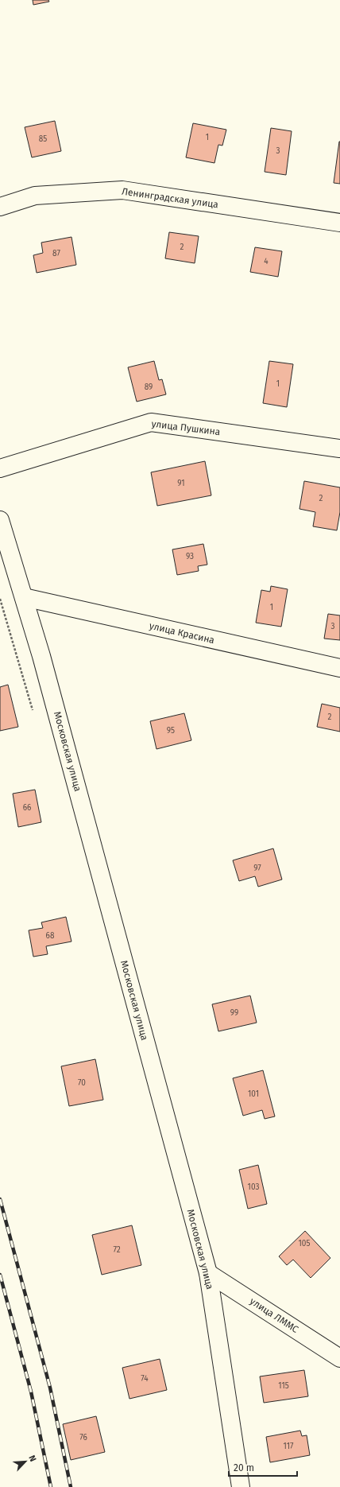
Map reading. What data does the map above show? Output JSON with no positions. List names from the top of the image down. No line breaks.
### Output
{"streets":{"street":["Ленинградская улица","улица Пушкина","улица Красина","Московская улица","улица ЛММС"]},"crossings":[["улица Красина","Московская улица"],["Московская улица","улица ЛММС"]],"house_numbers":["1","85","3","2","87","4","1","89","91","2","93","1","3","2","95","66","97","68","99","70","101","103","105","72","74","115","76","117"],"scale_bar":"20 m","north":"top right"}
